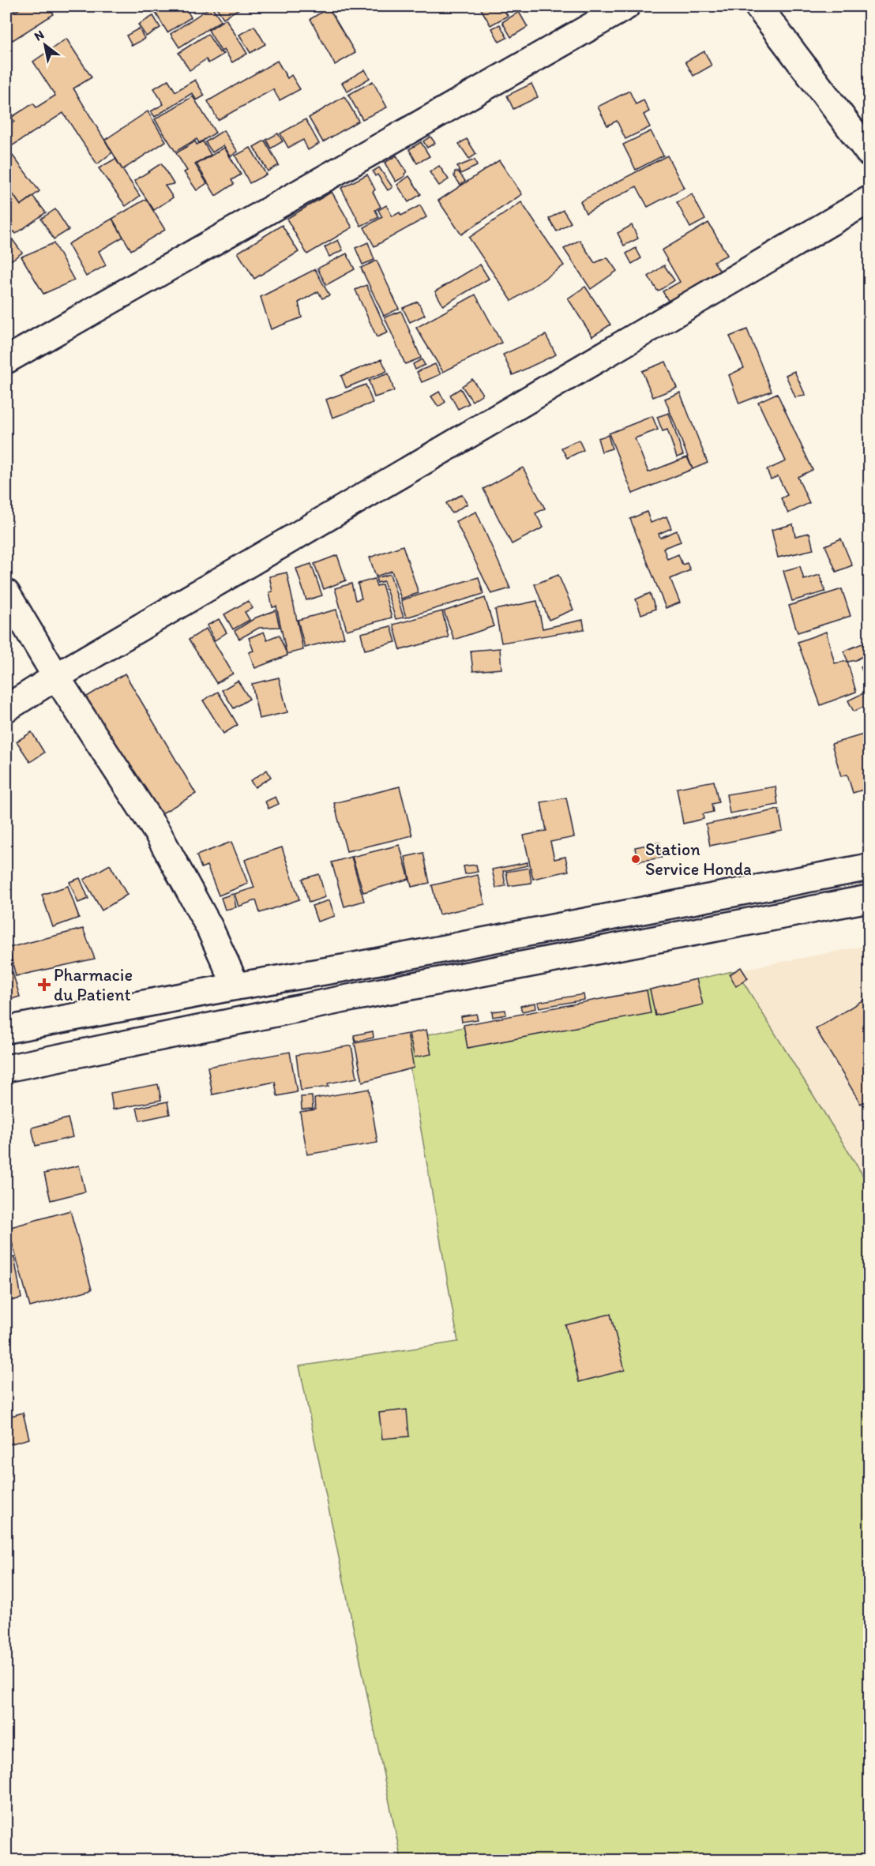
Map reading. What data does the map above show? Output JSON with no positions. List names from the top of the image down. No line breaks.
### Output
{"places":{"other":["Station Service Honda"],"health":["Pharmacie du Patient"]},"north":"top left"}
